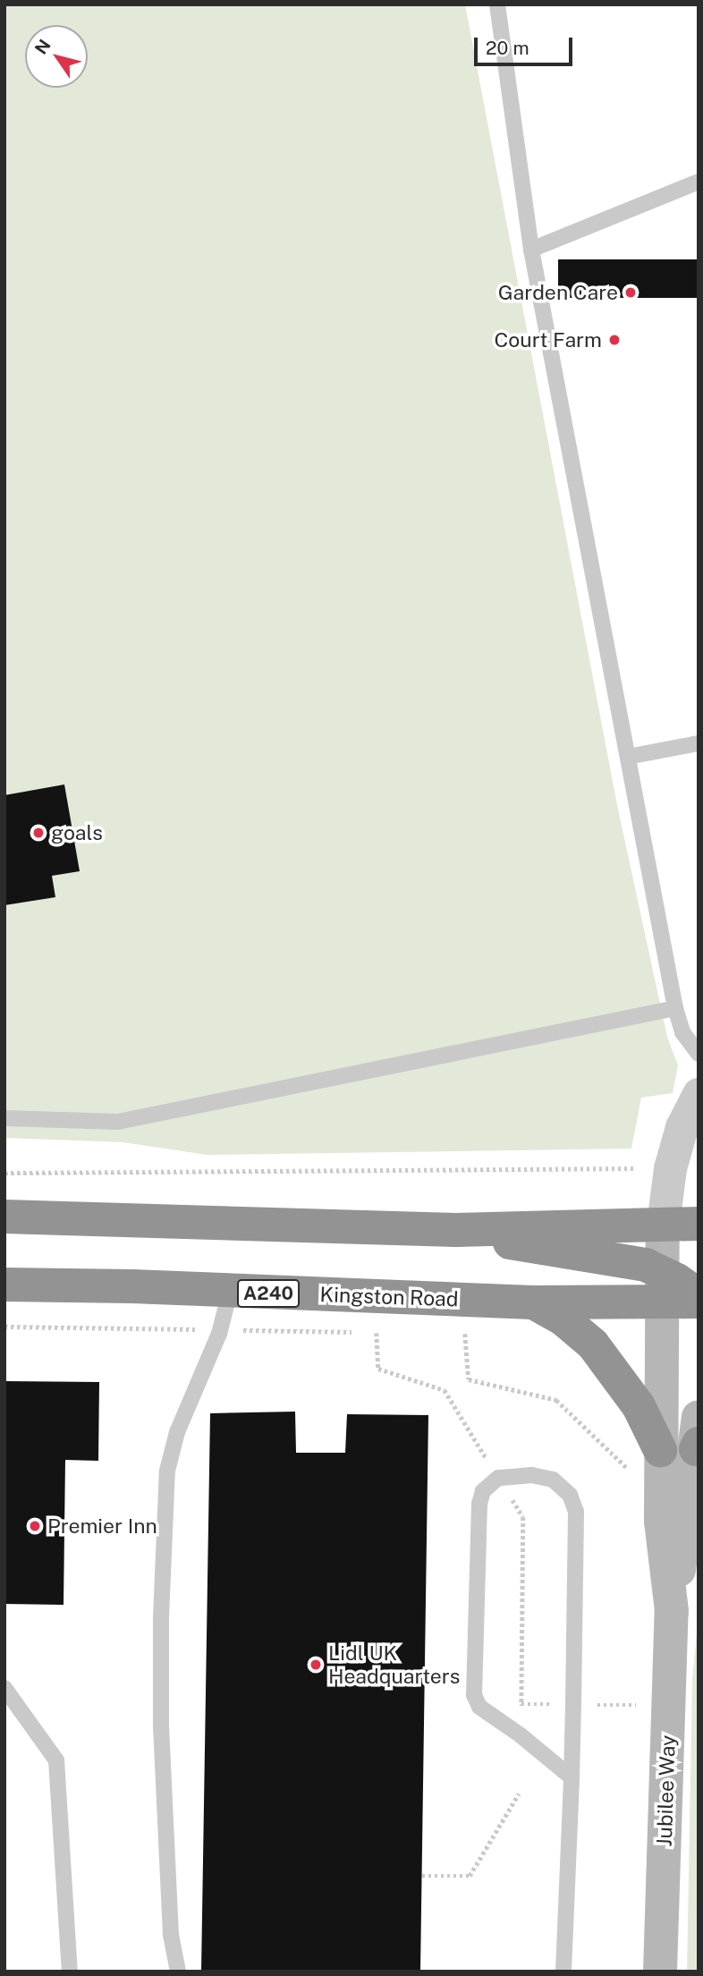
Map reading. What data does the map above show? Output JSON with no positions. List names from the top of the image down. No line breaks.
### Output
{"streets":{"highway":["A240","Kingston Road"],"street":["Jubilee Way"]},"crossings":[["Kingston Road","Jubilee Way"]],"places":["Garden Care","Court Farm","goals","Premier Inn","Lidl UK Headquarters"],"scale_bar":"20 m","north":"top left"}
